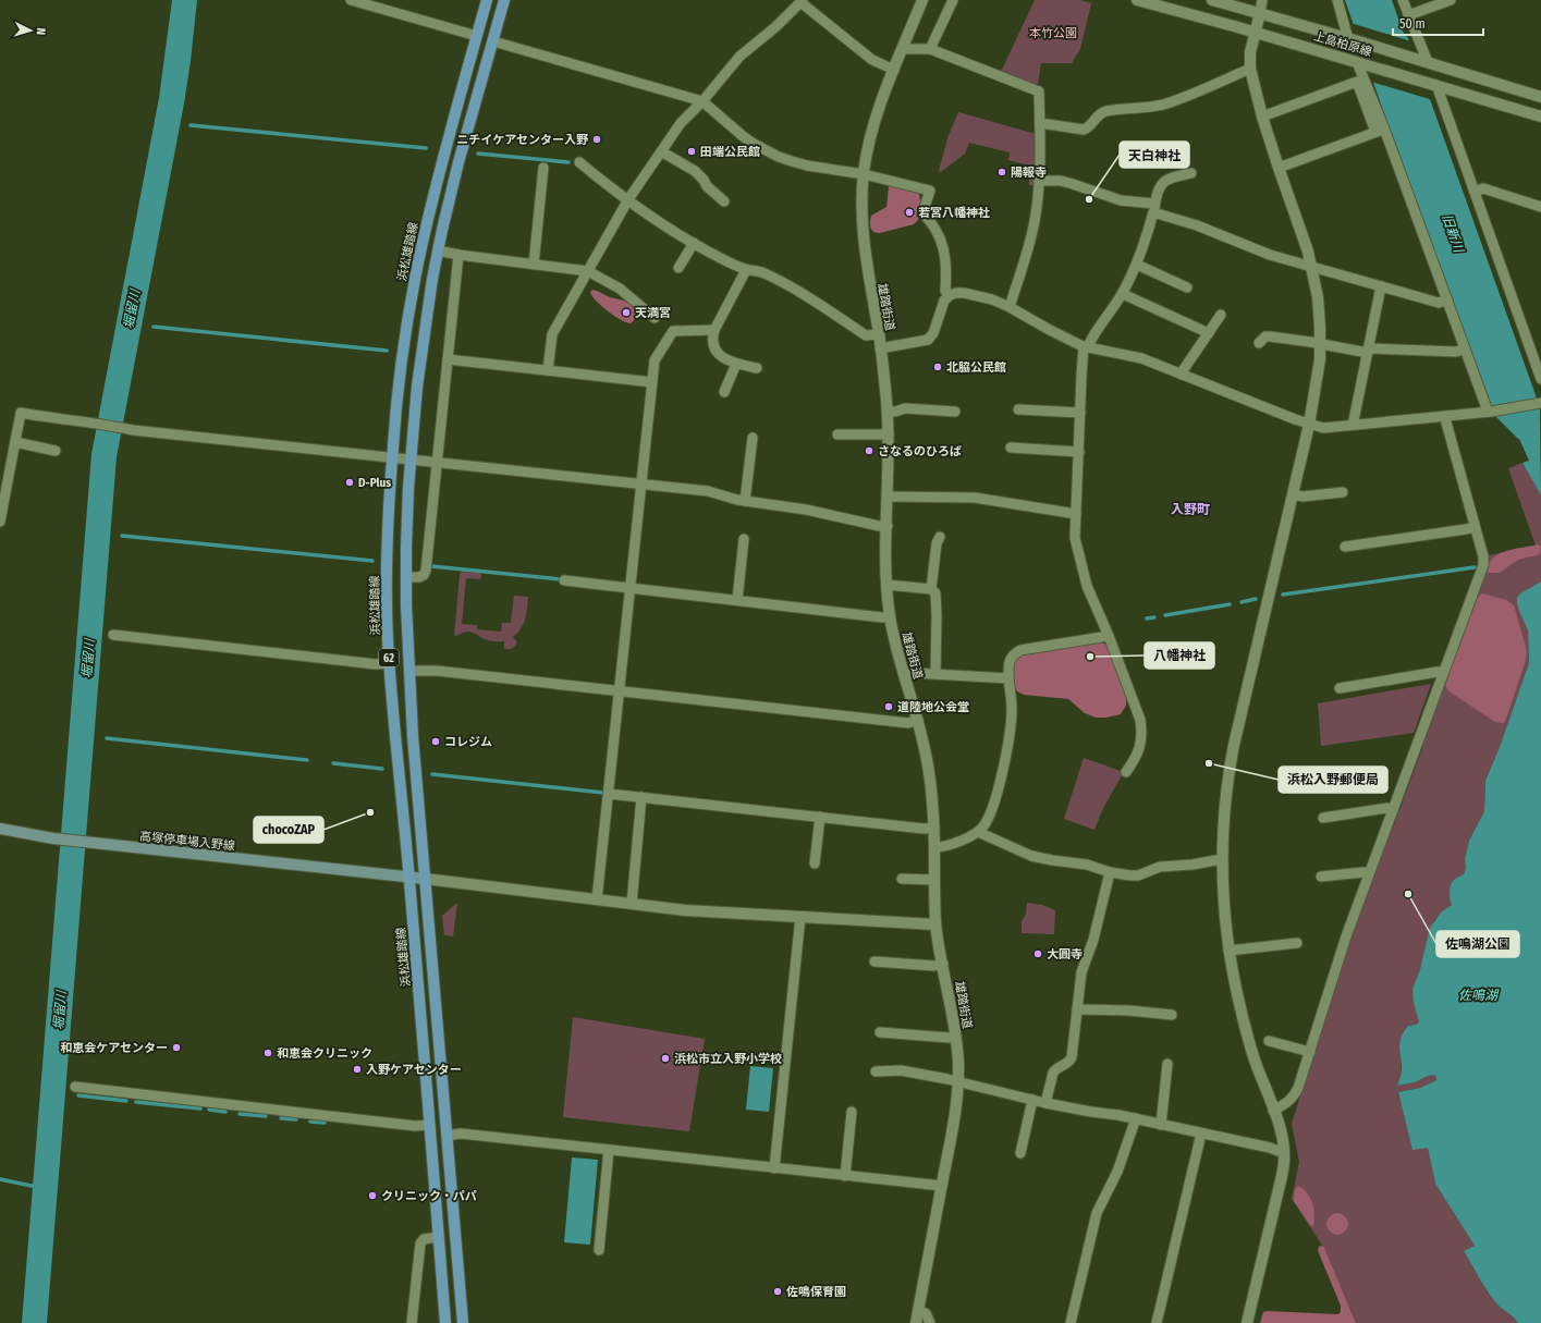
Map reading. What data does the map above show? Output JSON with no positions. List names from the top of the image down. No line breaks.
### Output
{"streets":{"main road":["浜松雄踏線","62","高塚停車場入野線"],"street":["上島柏原線","雄踏街道"]},"crossings":[["浜松雄踏線","高塚停車場入野線"],["62","高塚停車場入野線"]],"districts":["入野町"],"water":["旧新川","堀留川","佐鳴湖"],"parks":["本竹公園"],"places":["ニチイケアセンター入野","田端公民館","陽報寺","天白神社","若宮八幡神社","天満宮","北脇公民館","さなるのひろば","D-Plus","八幡神社","道陸地公会堂","コレジム","浜松入野郵便局","chocoZAP","佐鳴湖公園","大圓寺","和恵会ケアセンター","和恵会クリニック","浜松市立入野小学校","入野ケアセンター","クリニック・パパ","佐鳴保育園"],"scale_bar":"50 m","north":"right"}
